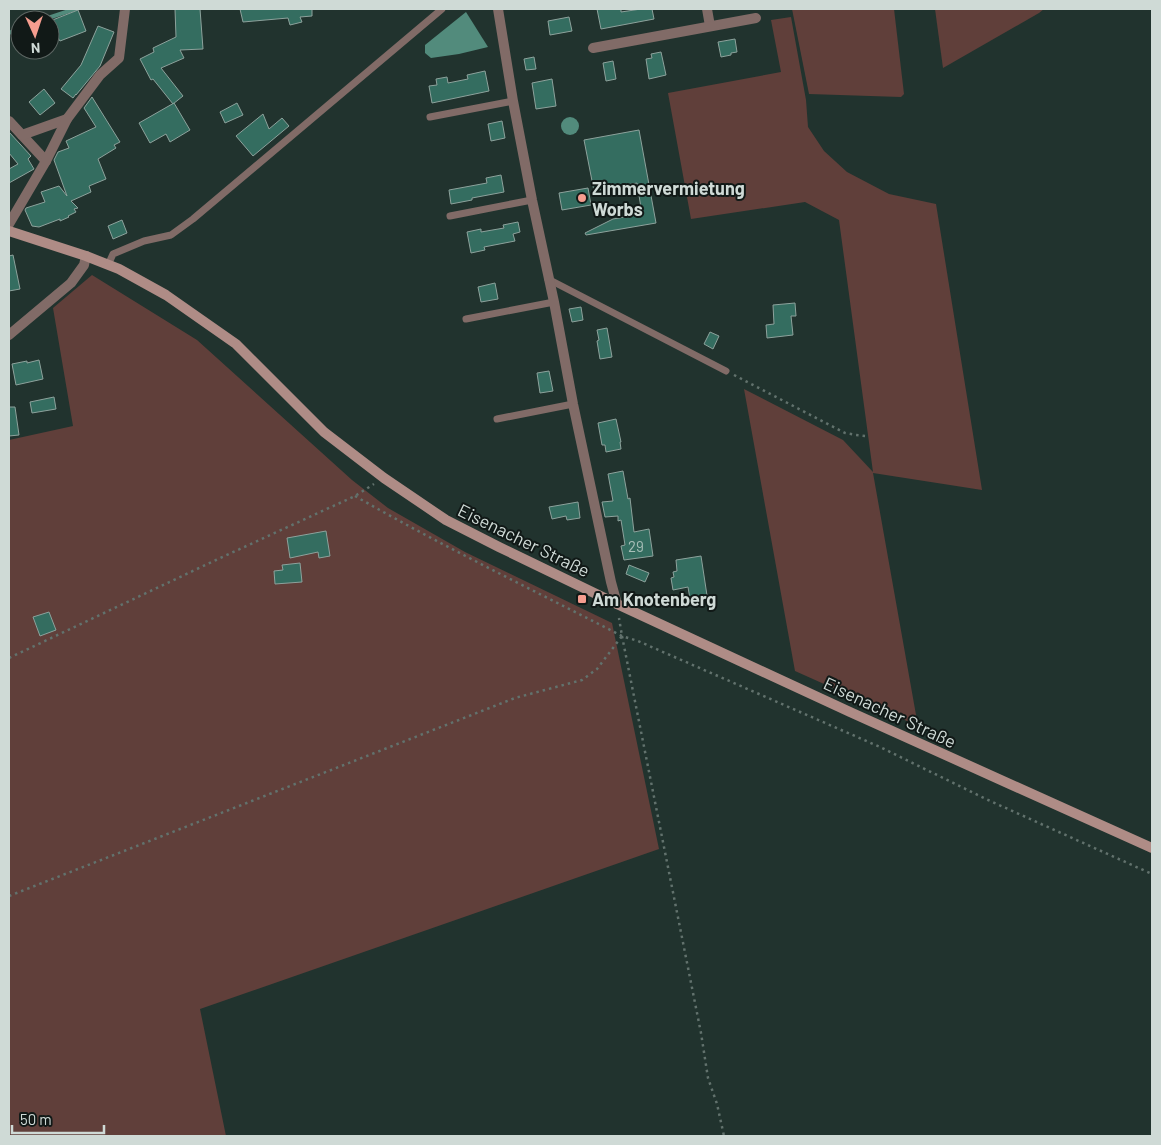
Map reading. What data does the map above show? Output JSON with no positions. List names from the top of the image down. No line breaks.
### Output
{"streets":{"main road":["Eisenacher Straße"]},"places":{"other":["Zimmervermietung Worbs"],"transit":["Am Knotenberg"]},"house_numbers":["29"],"scale_bar":"50 m","north":"bottom"}
